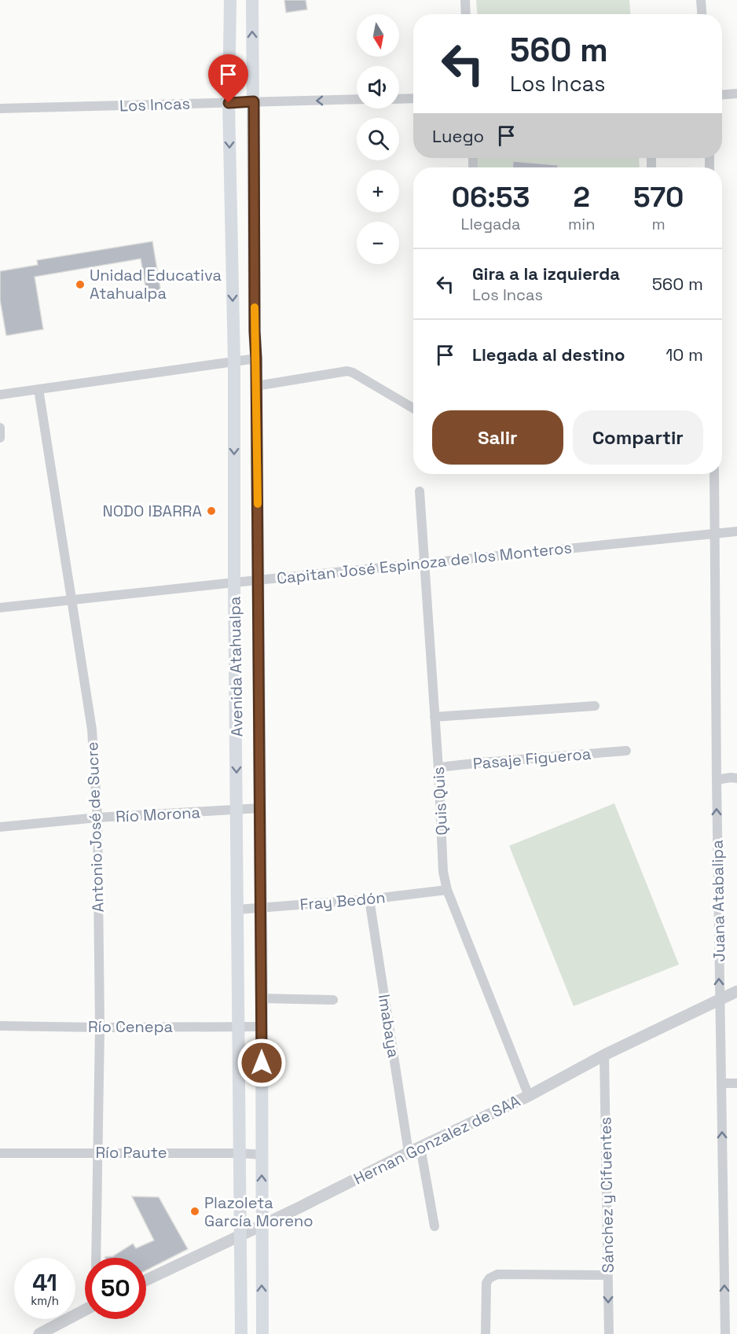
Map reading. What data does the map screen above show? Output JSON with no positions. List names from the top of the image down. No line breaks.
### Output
{"streets":{"main road":["Avenida Atahualpa"],"street":["Los Incas","Capitan José Espinoza de los Monteros","Pasaje Figueroa","Quis Quis","Río Morona","Antonio José de Sucre","Fray Bedón","Juana Atabalipa","Imabaya","Río Cenepa","Hernan Gonzalez de SAA","Río Paute","Sánchez y Cifuentes"]},"crossings":[["Los Incas","Avenida Atahualpa"],["Capitan José Espinoza de los Monteros","Avenida Atahualpa"],["Capitan José Espinoza de los Monteros","Quis Quis"],["Capitan José Espinoza de los Monteros","Antonio José de Sucre"],["Capitan José Espinoza de los Monteros","Juana Atabalipa"],["Avenida Atahualpa","Río Morona"],["Avenida Atahualpa","Fray Bedón"],["Avenida Atahualpa","Río Cenepa"],["Avenida Atahualpa","Hernan Gonzalez de SAA"],["Avenida Atahualpa","Río Paute"],["Pasaje Figueroa","Quis Quis"],["Quis Quis","Fray Bedón"],["Quis Quis","Hernan Gonzalez de SAA"],["Río Morona","Antonio José de Sucre"],["Antonio José de Sucre","Río Cenepa"],["Antonio José de Sucre","Río Paute"],["Fray Bedón","Imabaya"],["Juana Atabalipa","Hernan Gonzalez de SAA"],["Imabaya","Hernan Gonzalez de SAA"],["Hernan Gonzalez de SAA","Sánchez y Cifuentes"]],"one_way":["Juana Atabalipa"],"places":["Unidad Educativa Atahualpa","NODO IBARRA","Plazoleta García Moreno"],"north":"bottom","page":{"map_buttons":["+","−"],"turn":["560 m","Los Incas"],"then":"Luego","eta":["06:53","Llegada","2","min","570","m"],"list":[{"name":"Gira a la izquierda","note":"Los Incas","value":"560 m"},{"name":"Llegada al destino","value":"10 m"}],"buttons":["Salir","Compartir"],"speed":"41 km/h","limit":"50"}}
